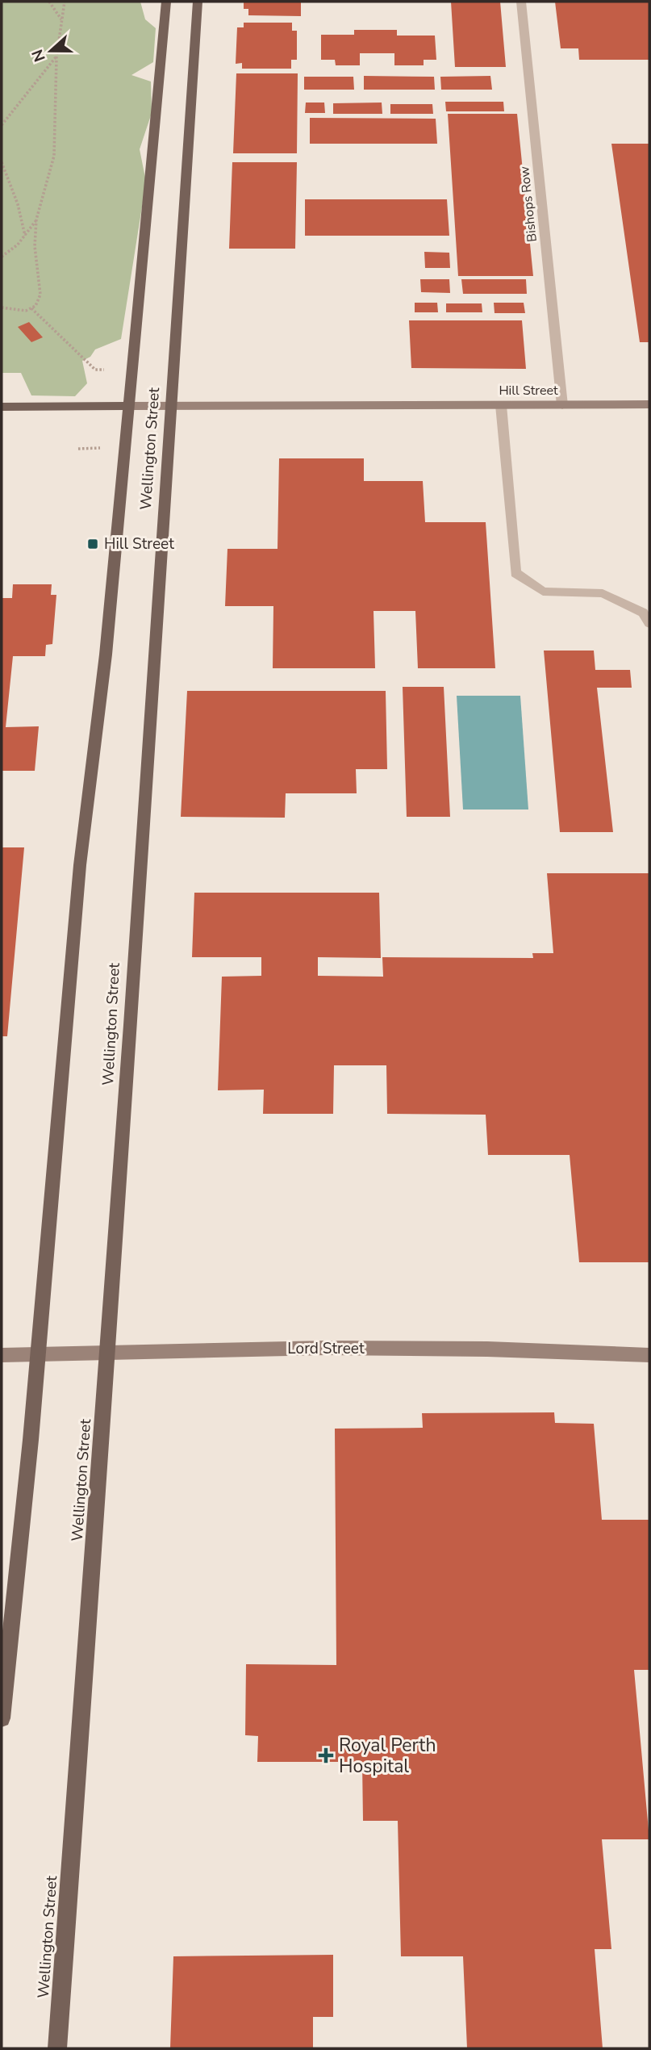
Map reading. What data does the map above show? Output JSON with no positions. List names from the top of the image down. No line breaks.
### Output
{"streets":{"main road":["Hill Street","Wellington Street","Lord Street"],"lane":["Bishops Row"]},"crossings":[["Bishops Row","Hill Street"],["Hill Street","Wellington Street"],["Wellington Street","Lord Street"]],"places":{"transit":["Hill Street"],"health":["Royal Perth Hospital"]},"north":"left"}
